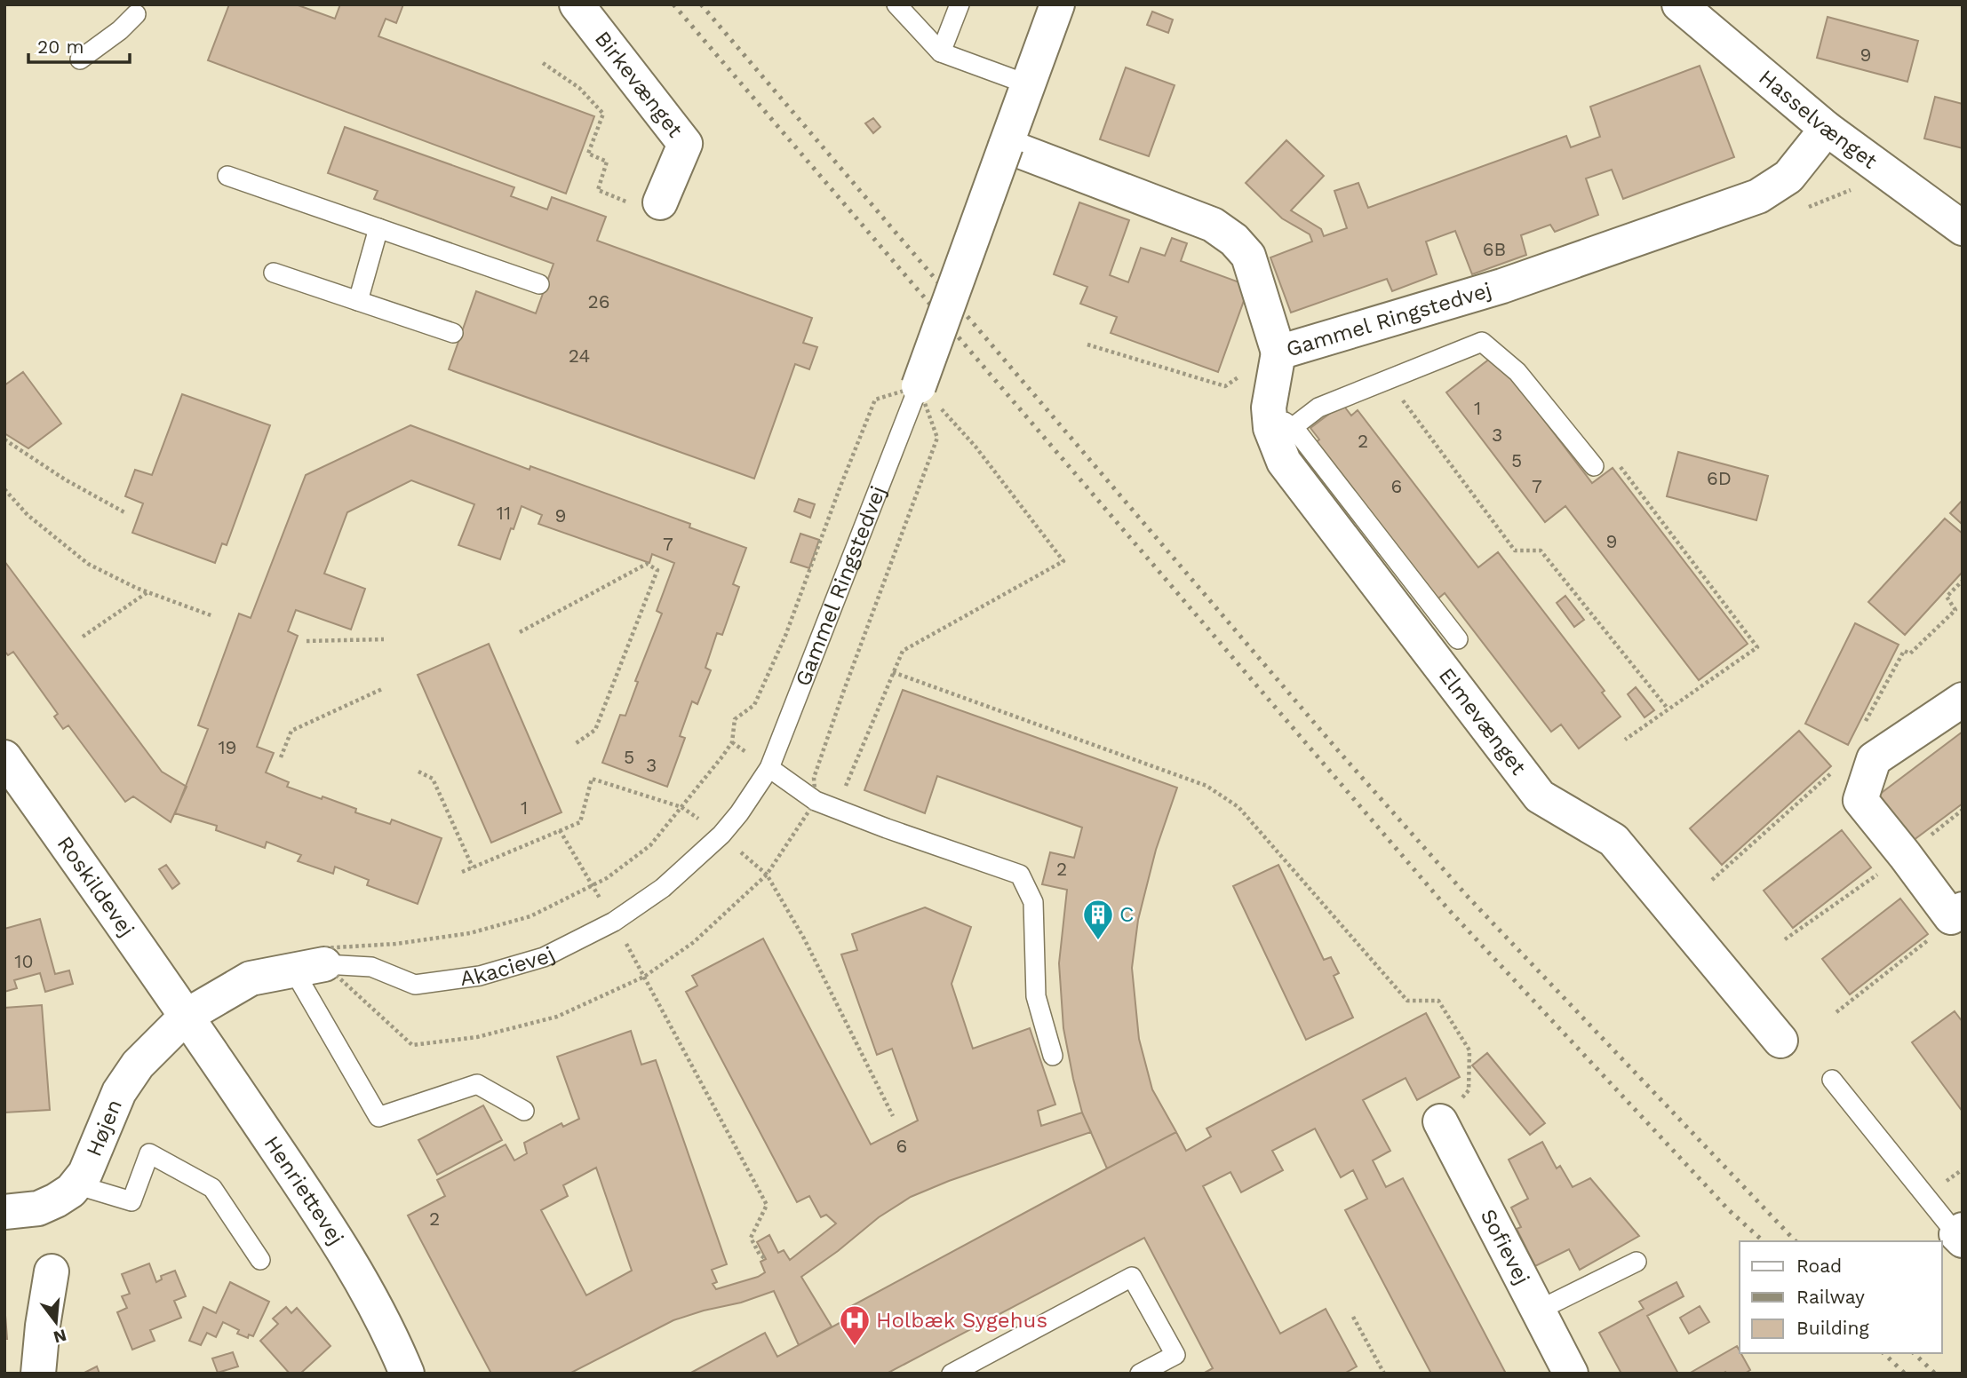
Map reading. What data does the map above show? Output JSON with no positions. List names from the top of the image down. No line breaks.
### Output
{"streets":{"street":["Birkevænget","Hasselvænget","Gammel Ringstedvej","Elmevænget","Roskildevej","Akacievej","Højen","Henriettevej","Sofievej"]},"crossings":[["Hasselvænget","Gammel Ringstedvej"],["Gammel Ringstedvej","Elmevænget"],["Gammel Ringstedvej","Akacievej"],["Roskildevej","Akacievej"],["Roskildevej","Højen"],["Roskildevej","Henriettevej"],["Akacievej","Højen"],["Akacievej","Henriettevej"],["Højen","Henriettevej"]],"places":{"building":["C"],"hospital":["Holbæk Sygehus"]},"house_numbers":["9","6B","26","24","1","3","2","5","6D","6","7","11","9","9","7","19","5","3","1","2","10","6","2"],"legend":["Road","Railway","Building"],"scale_bar":"20 m","north":"bottom"}
